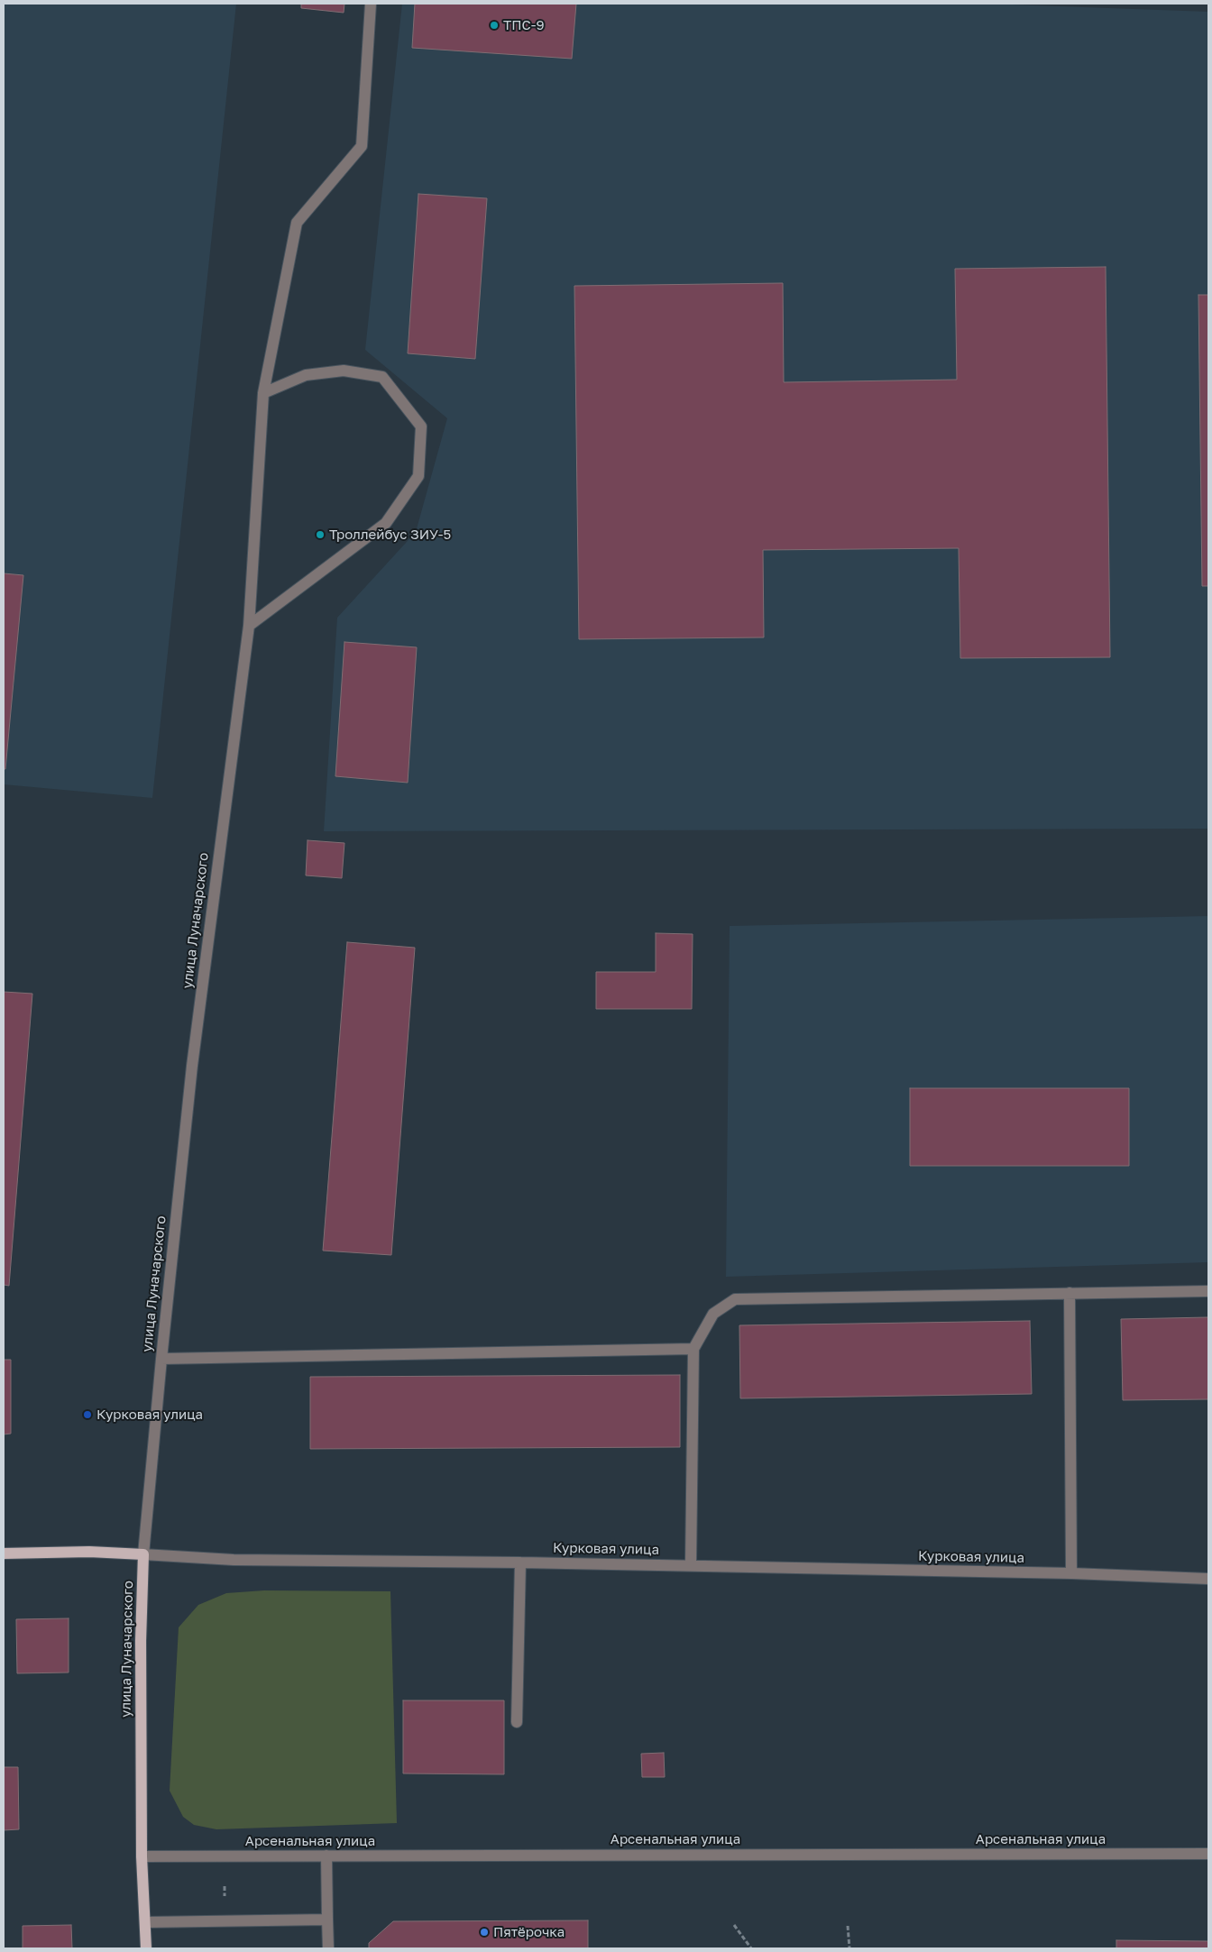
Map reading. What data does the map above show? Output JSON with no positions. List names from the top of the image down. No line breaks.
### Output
{"streets":{"main road":["улица Луначарского","Курковая улица"],"street":["Арсенальная улица"]},"crossings":[["улица Луначарского","Курковая улица"],["улица Луначарского","Арсенальная улица"]],"places":["ТПС-9","Троллейбус ЗИУ-5","Курковая улица","Пятёрочка"]}
